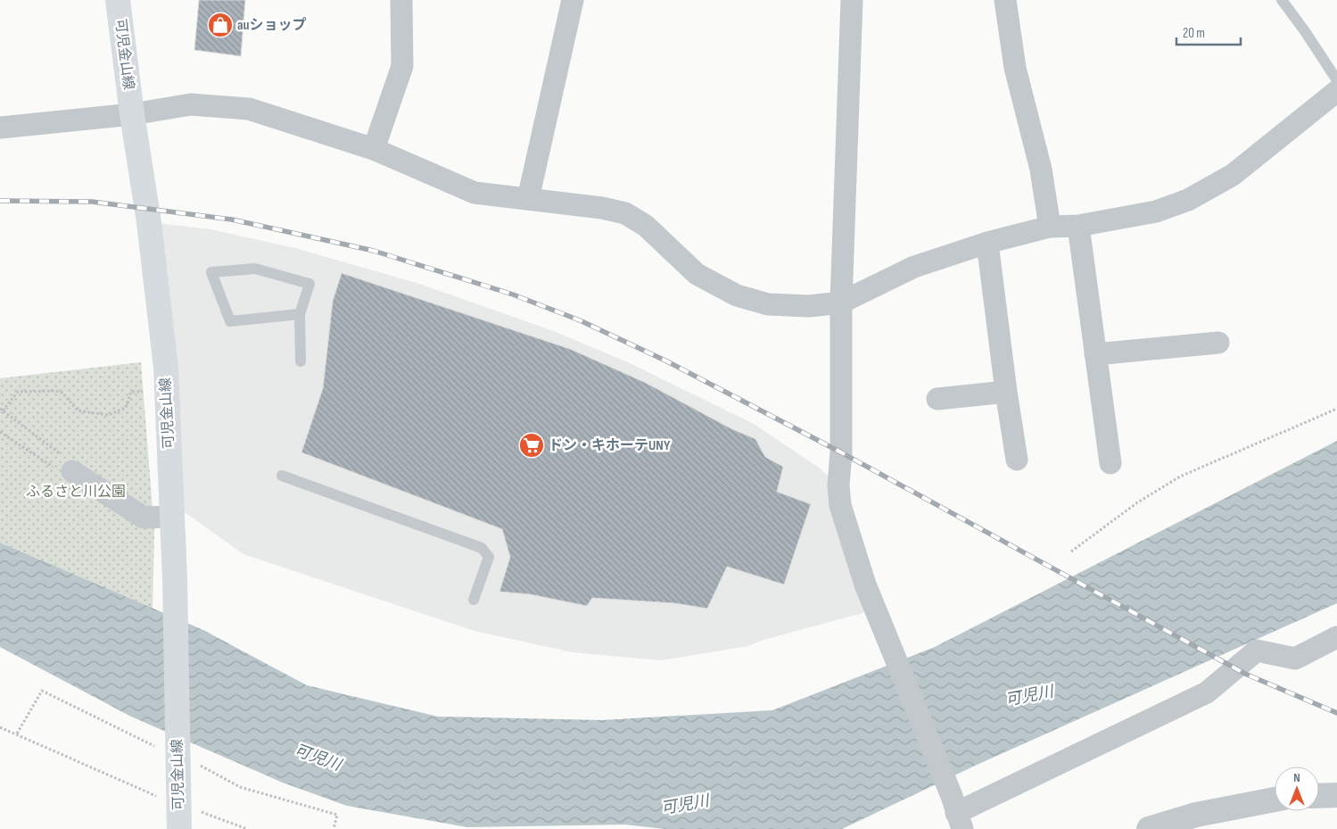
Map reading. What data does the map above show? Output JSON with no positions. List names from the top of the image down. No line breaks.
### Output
{"streets":{"main road":["可児金山線"]},"water":["可児川"],"parks":["ふるさと川公園"],"places":{"shop":["auショップ"],"supermarket":["ドン・キホーテUNY"]},"scale_bar":"20 m","north":"top"}
